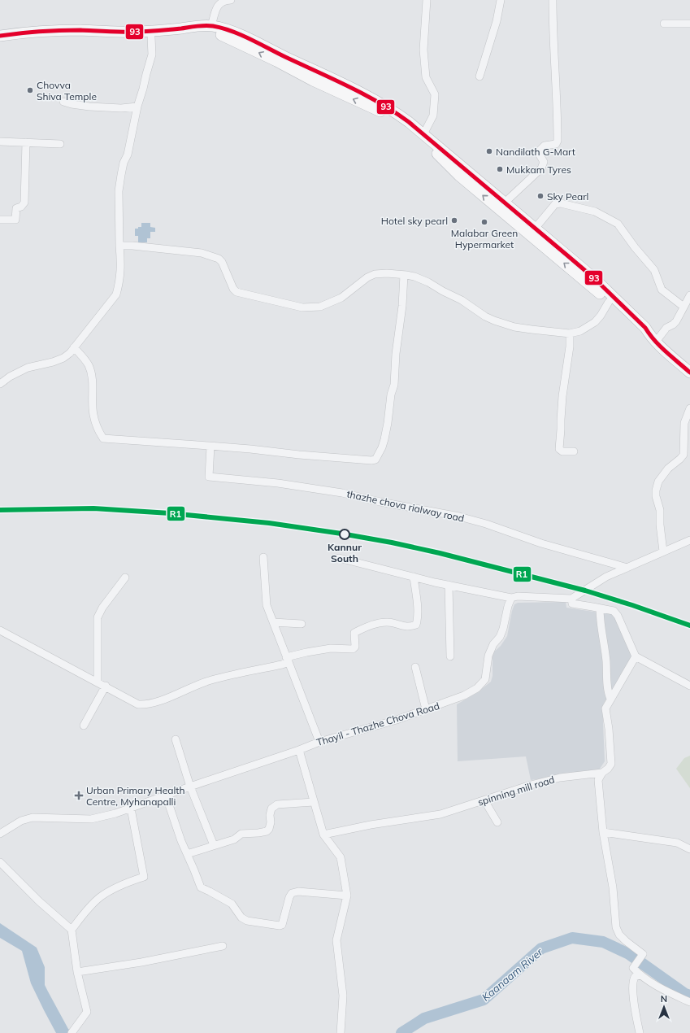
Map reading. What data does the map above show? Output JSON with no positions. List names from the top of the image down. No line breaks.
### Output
{"streets":{"street":["thazhe chova rialway road","Thayil - Thazhe Chova Road","spinning mill road"]},"water":["Kaanaam River"],"places":{"other":["Chovva Shiva Temple","Nandilath G-Mart","Mukkam Tyres","Sky Pearl","Hotel sky pearl","Malabar Green Hypermarket","Kannur South"],"health":["Urban Primary Health Centre, Myhanapalli"]},"lines":["transit line 93","transit line R1"],"north":"top"}
